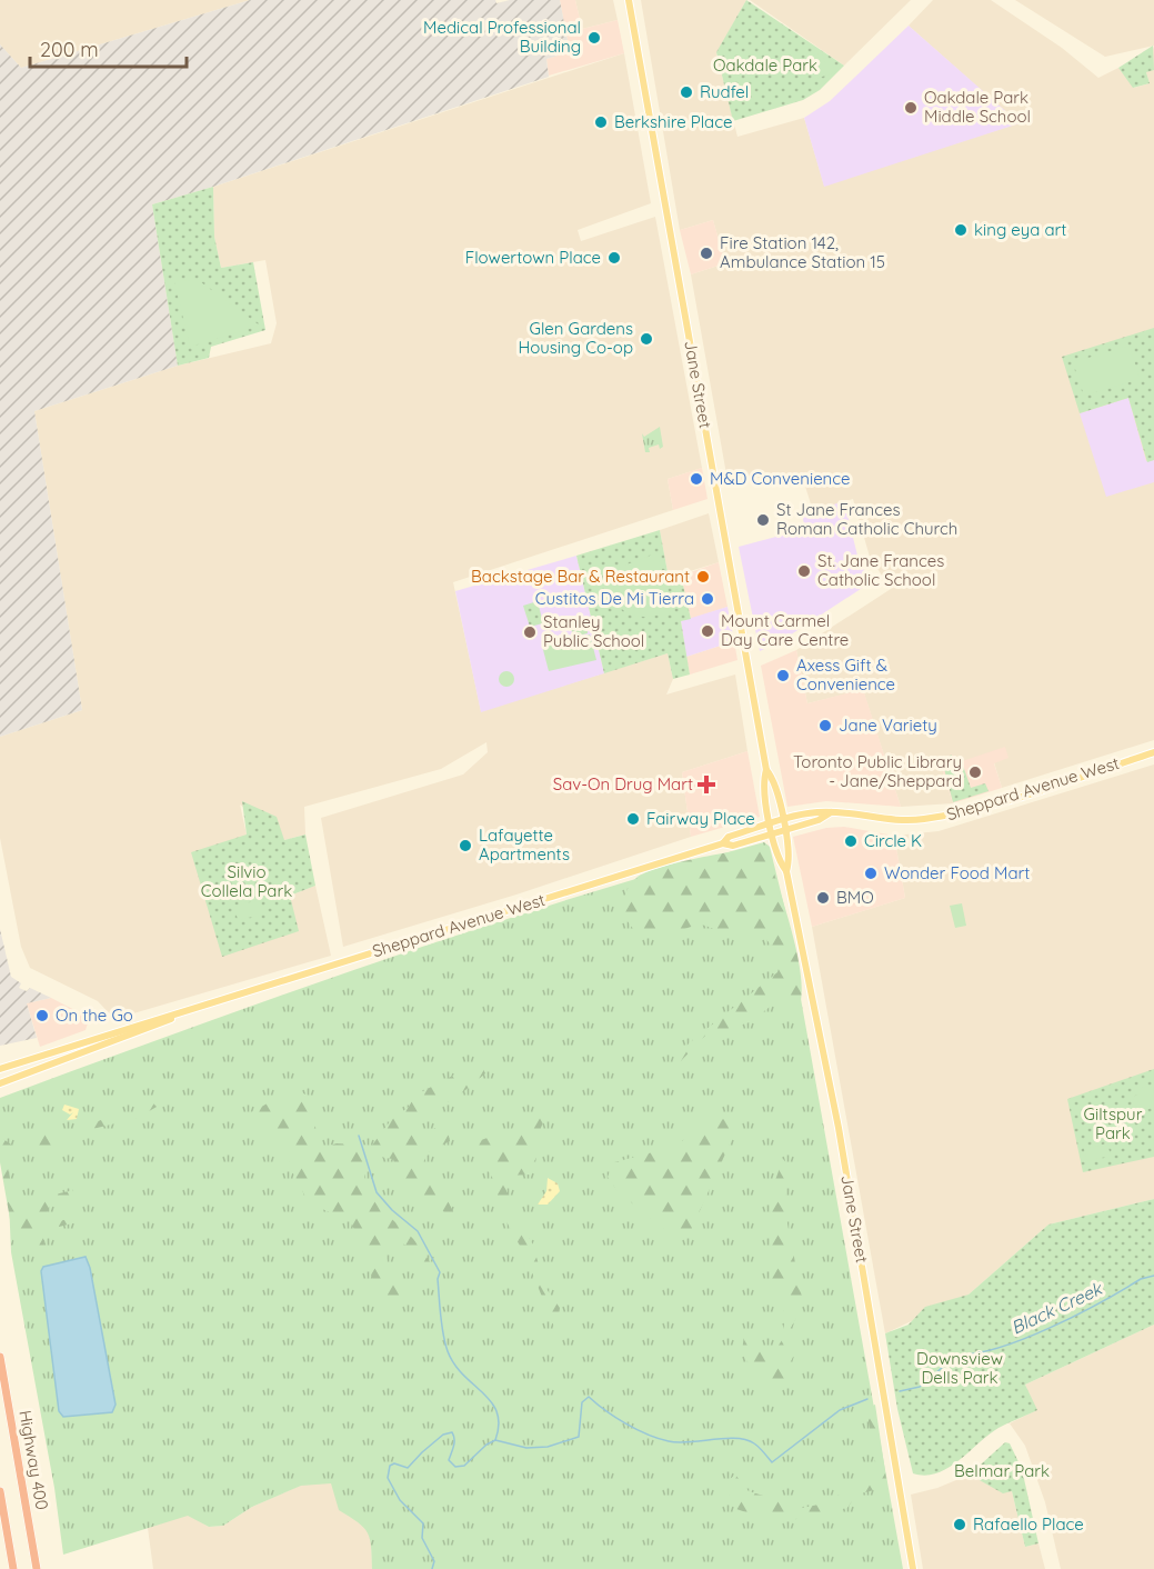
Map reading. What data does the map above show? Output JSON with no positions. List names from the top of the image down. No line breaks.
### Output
{"streets":{"highway":["Highway 400"],"main road":["Jane Street","Sheppard Avenue West"]},"crossings":[["Jane Street","Sheppard Avenue West"]],"water":["Black Creek"],"parks":["Oakdale Park","Silvio Collela Park","Giltspur Park","Downsview Dells Park","Belmar Park"],"places":{"other":["Medical Professional Building","Rudfel","Oakdale Park Middle School","Berkshire Place","king eya art","Fire Station 142, Ambulance Station 15","Flowertown Place","Glen Gardens Housing Co-op","M&D Convenience","St Jane Frances Roman Catholic Church","St. Jane Frances Catholic School","Backstage Bar & Restaurant","Custitos De Mi Tierra","Mount Carmel Day Care Centre","Stanley Public School","Axess Gift & Convenience","Jane Variety","Toronto Public Library - Jane/Sheppard","Fairway Place","Circle K","Lafayette Apartments","Wonder Food Mart","BMO","On the Go","Rafaello Place"],"health":["Sav-On Drug Mart"]},"scale_bar":"200 m"}
